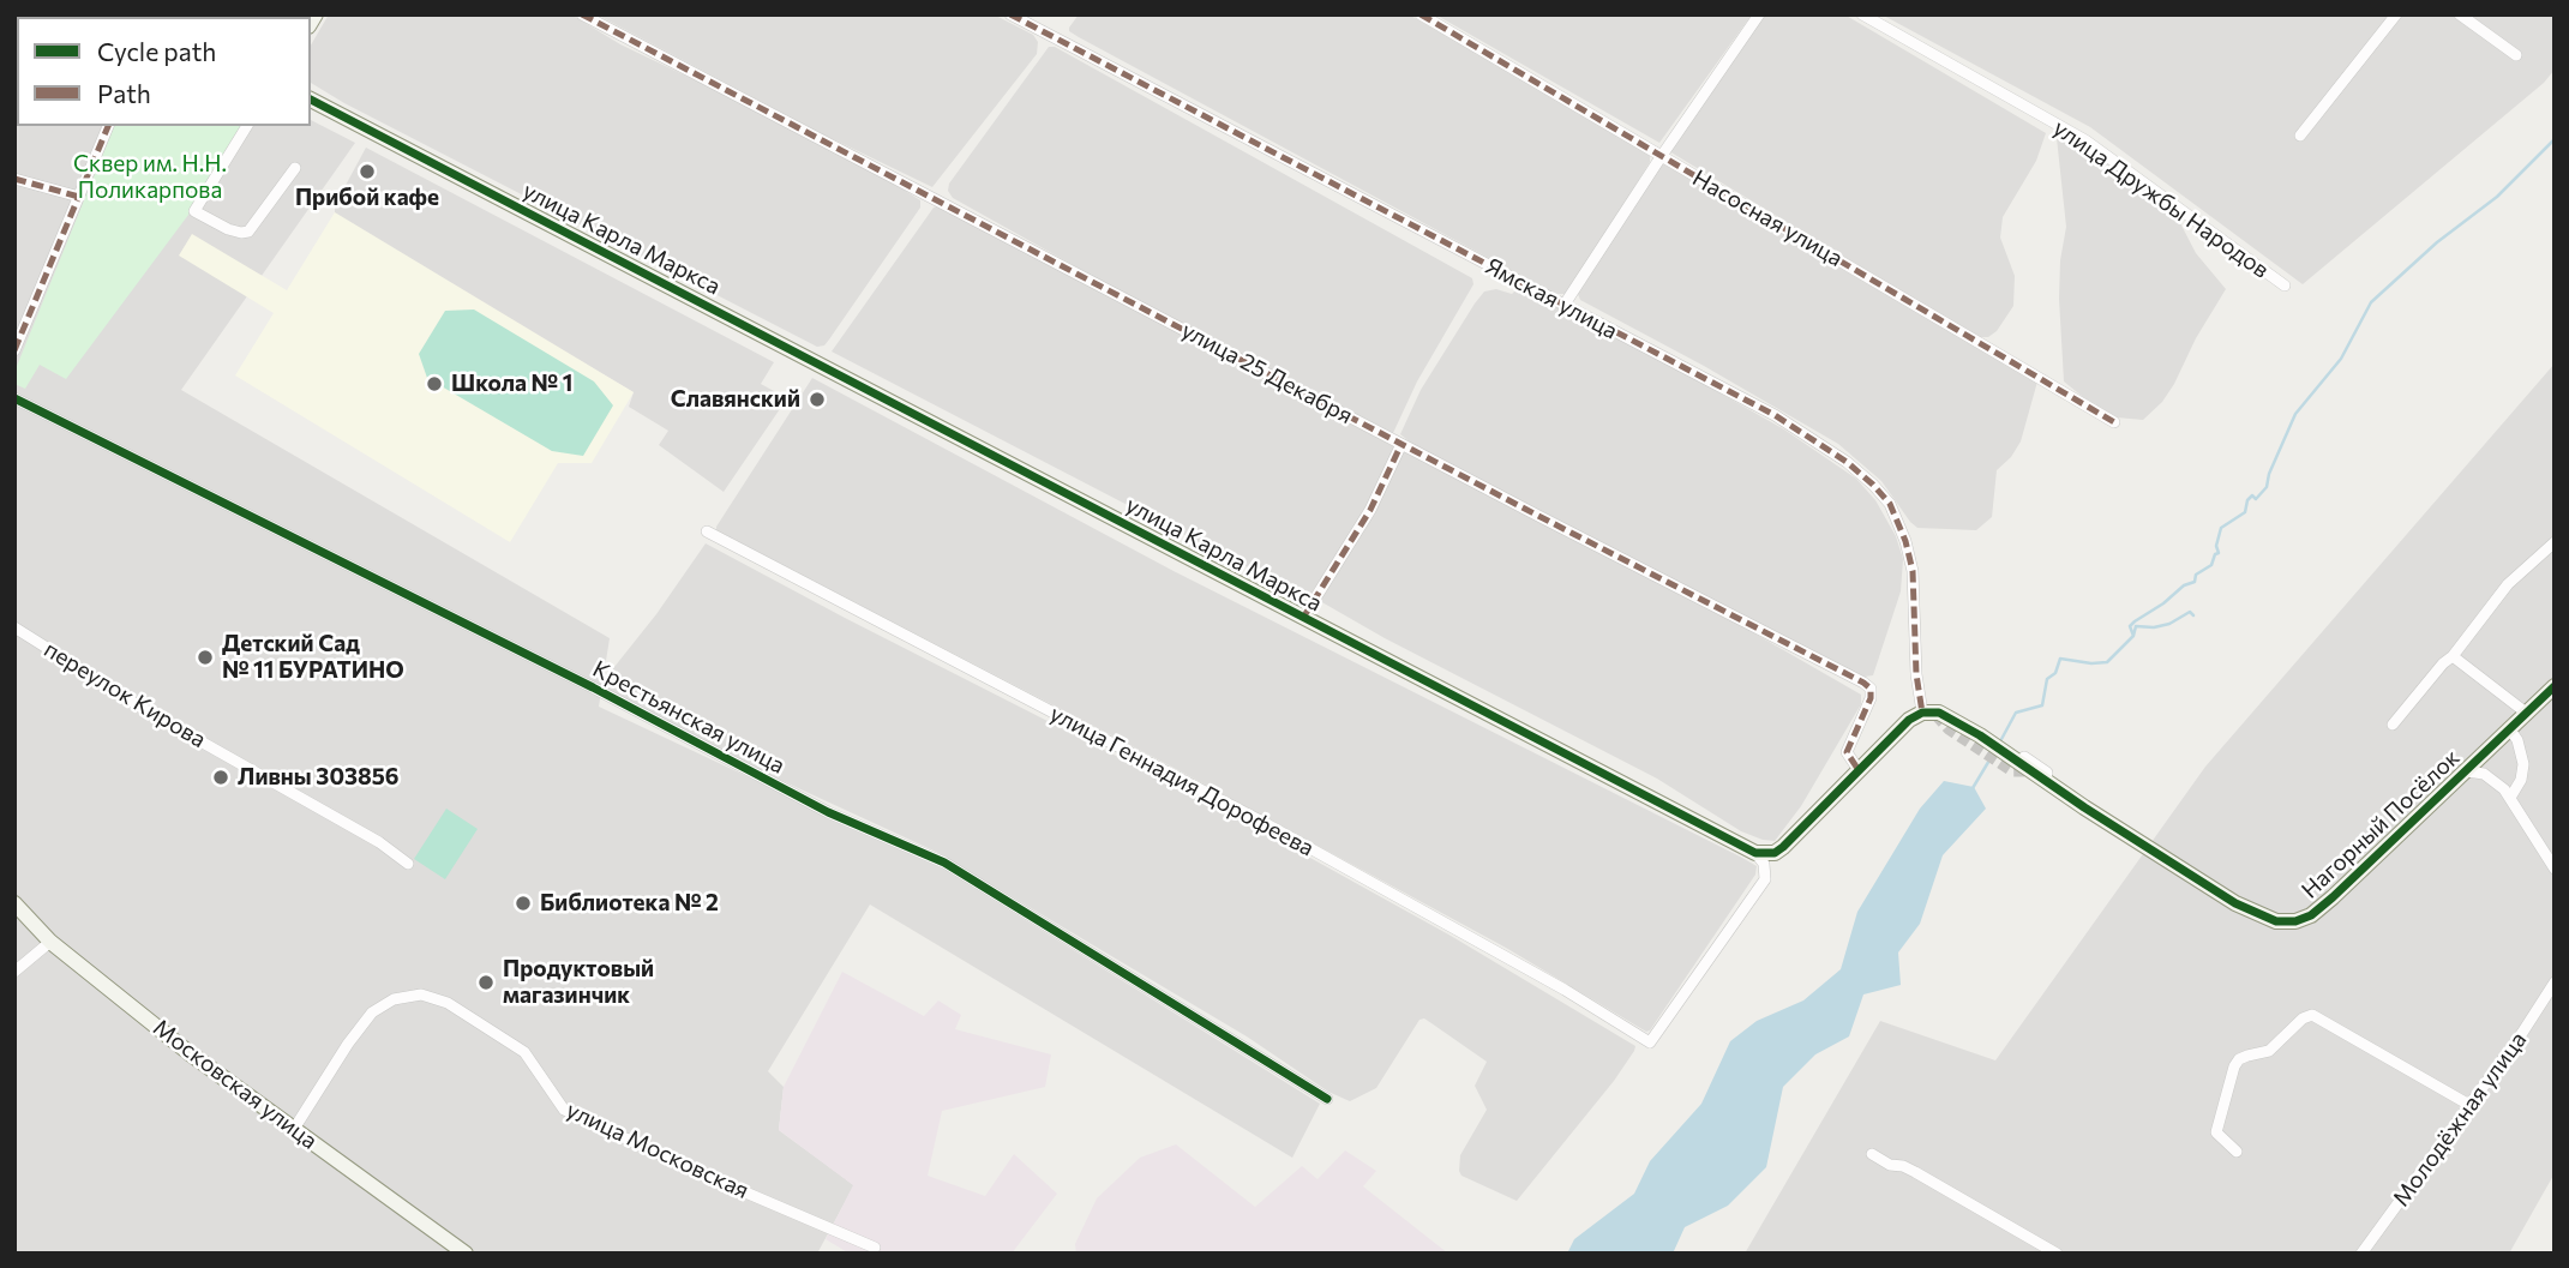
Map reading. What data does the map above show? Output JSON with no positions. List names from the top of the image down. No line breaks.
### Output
{"streets":{"street":["улица Дружбы Народов","Насосная улица","улица Карла Маркса","Ямская улица","улица 25 Декабря","переулок Кирова","Крестьянская улица","улица Геннадия Дорофеева","Нагорный Посёлок","Московская улица","Молодёжная улица","улица Московская"]},"crossings":[["улица Карла Маркса","улица Геннадия Дорофеева"],["Ямская улица","Нагорный Посёлок"],["Московская улица","улица Московская"]],"parks":["Сквер им. Н.Н. Поликарпова"],"places":["Прибой кафе","Школа № 1","Славянский","Детский Сад № 11 БУРАТИНО","Ливны 303856","Библиотека № 2","Продуктовый магазинчик"],"legend":["Cycle path","Path"]}
